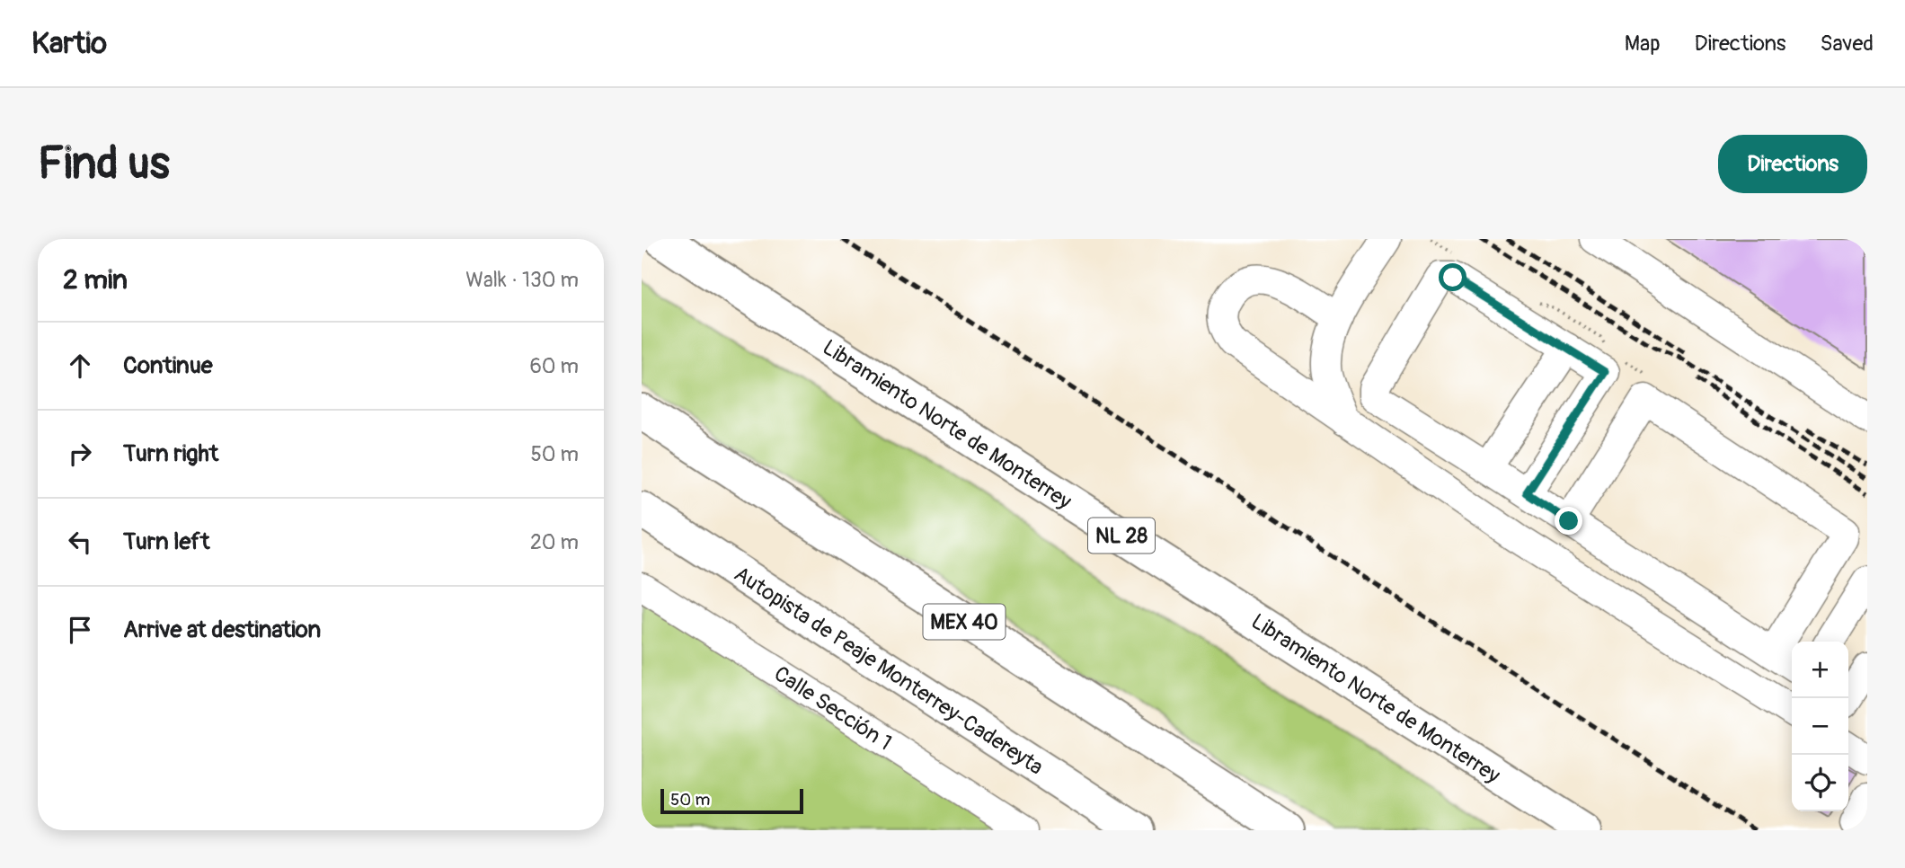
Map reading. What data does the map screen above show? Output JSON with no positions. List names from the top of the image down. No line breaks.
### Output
{"streets":{"main road":["Libramiento Norte de Monterrey","NL 28","MEX 40","Autopista de Peaje Monterrey-Cadereyta"],"street":["Calle Sección 1"]},"scale_bar":"50 m","page":{"header":"Kartio","nav":["Map","Directions","Saved"],"buttons":"Directions","title":"Find us","heading":["2 min","Walk · 130 m"],"list":[["Continue","60 m"],["Turn right","50 m"],["Turn left","20 m"],"Arrive at destination"],"map_buttons":["+","−"],"scale":"50 m"}}
